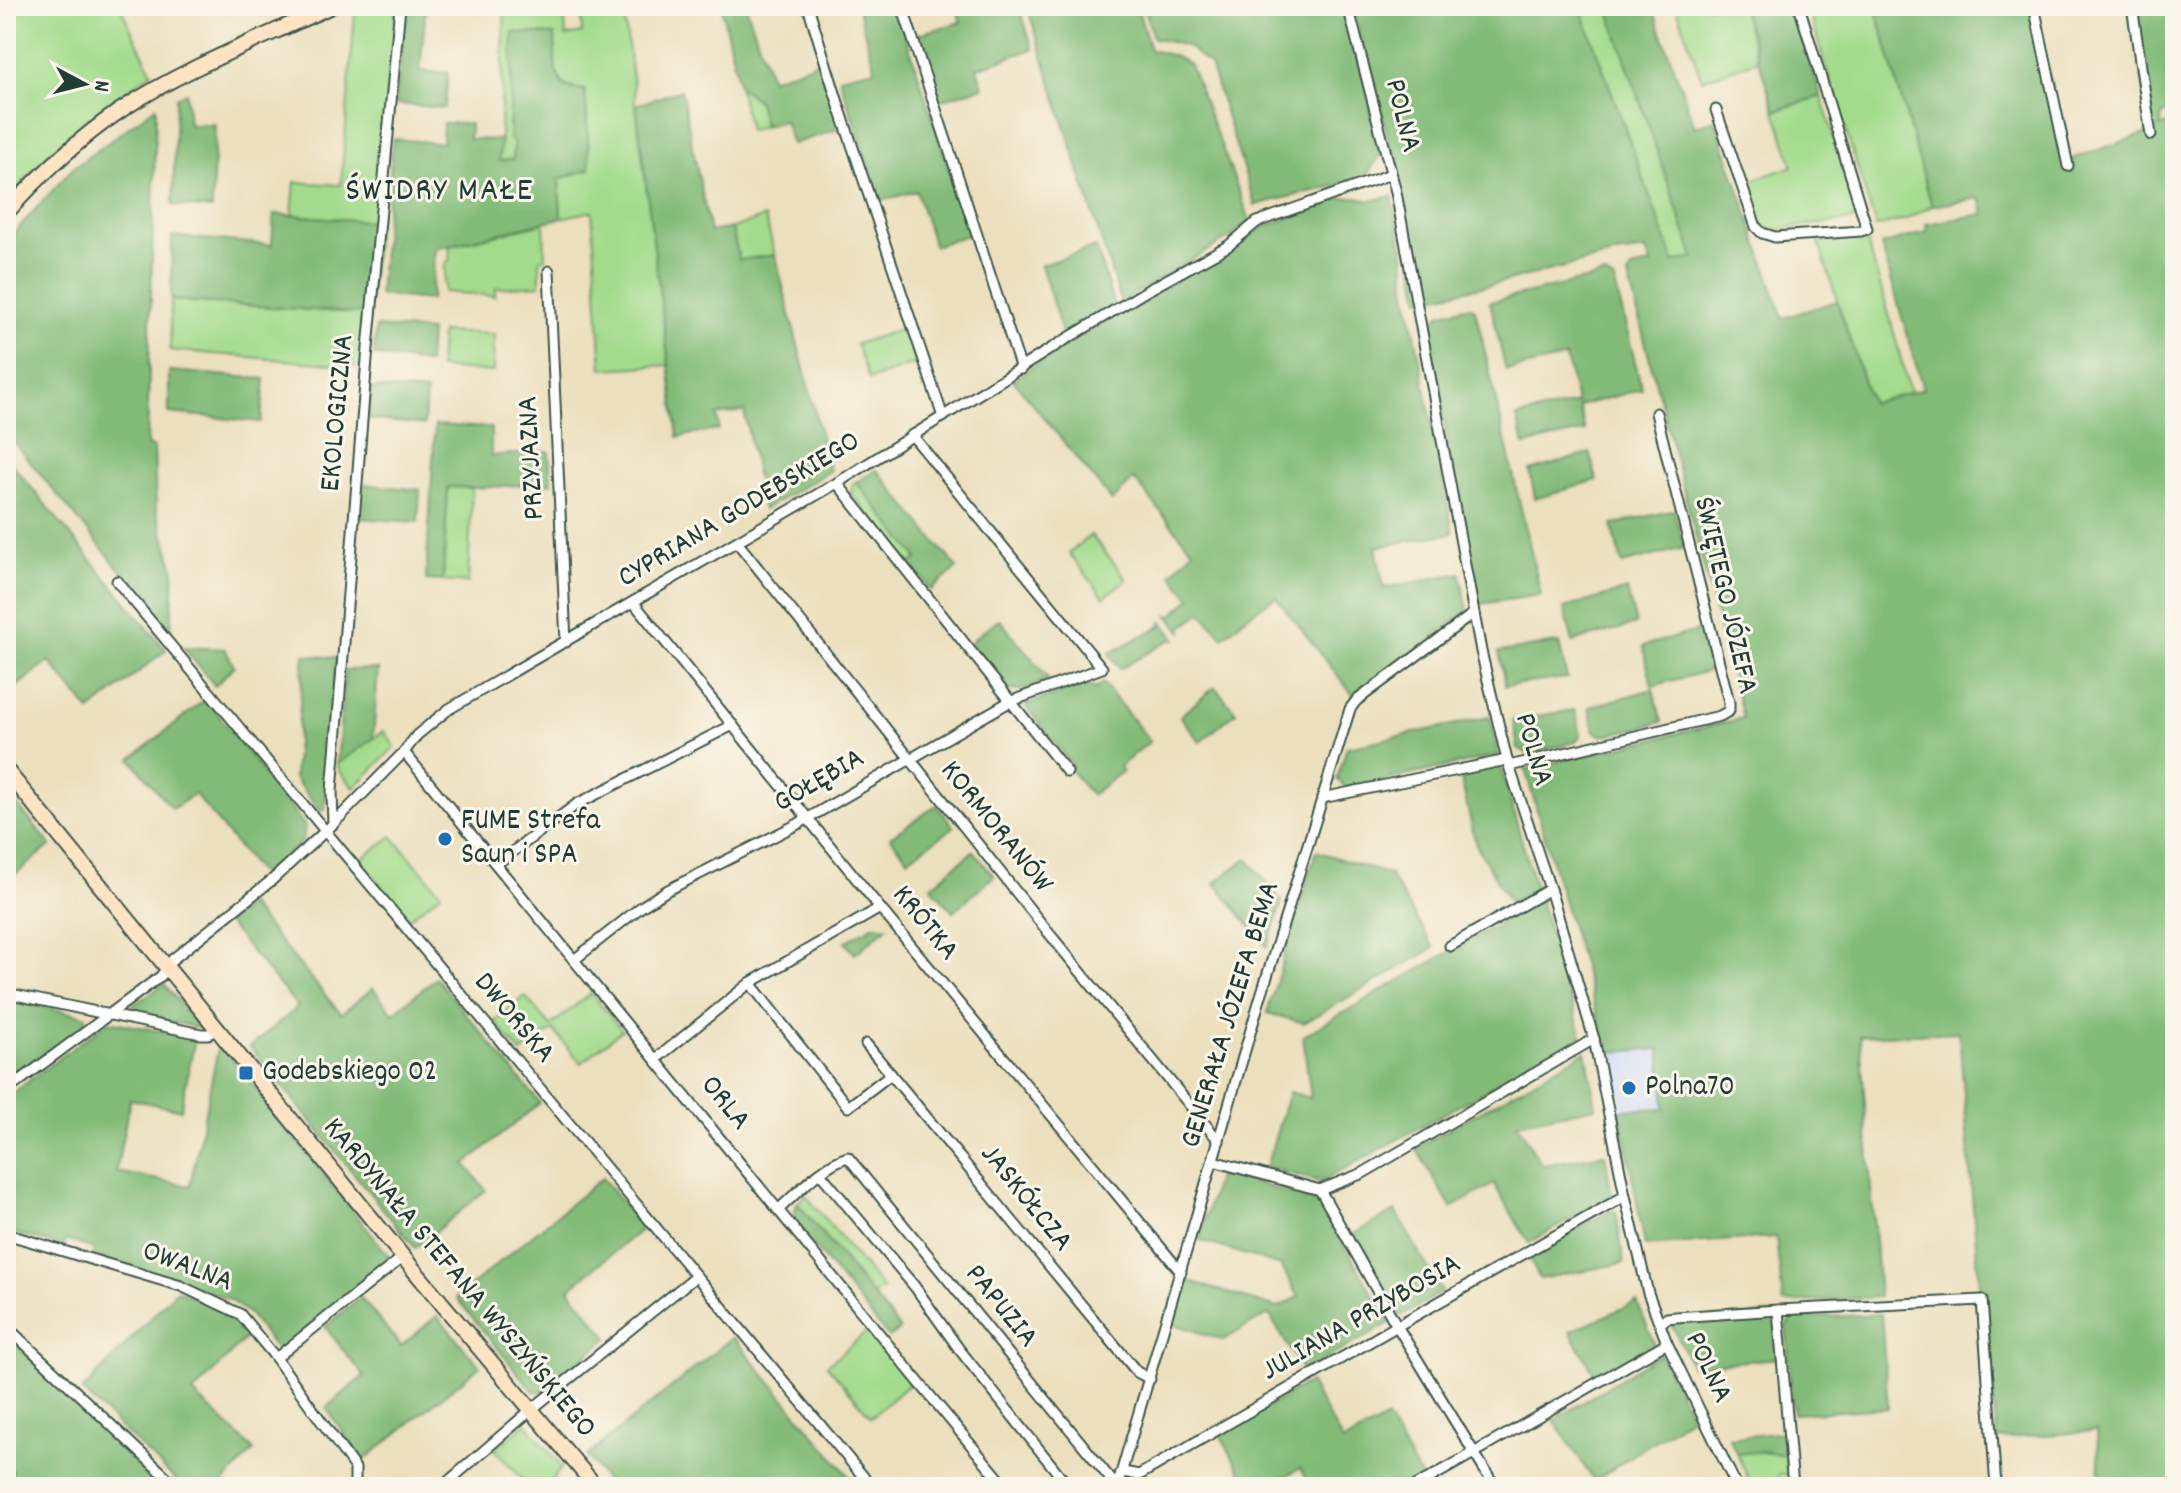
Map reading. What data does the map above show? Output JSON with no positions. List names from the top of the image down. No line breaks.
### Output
{"streets":{"main road":["KARDYNAŁA STEFANA WYSZYŃSKIEGO"],"street":["POLNA","EKOLOGICZNA","PRZYJAZNA","CYPRIANA GODEBSKIEGO","ŚWIĘTEGO JÓZEFA","GOŁĘBIA","KORMORANÓW","KRÓTKA","GENERAŁA JÓZEFA BEMA","DWORSKA","ORLA","JASKÓŁCZA","OWALNA","PAPUZIA","JULIANA PRZYBOSIA"]},"crossings":[["POLNA","CYPRIANA GODEBSKIEGO"],["POLNA","ŚWIĘTEGO JÓZEFA"],["POLNA","GENERAŁA JÓZEFA BEMA"],["POLNA","JULIANA PRZYBOSIA"],["EKOLOGICZNA","CYPRIANA GODEBSKIEGO"],["PRZYJAZNA","CYPRIANA GODEBSKIEGO"],["CYPRIANA GODEBSKIEGO","GOŁĘBIA"],["CYPRIANA GODEBSKIEGO","KORMORANÓW"],["CYPRIANA GODEBSKIEGO","KRÓTKA"],["CYPRIANA GODEBSKIEGO","DWORSKA"],["CYPRIANA GODEBSKIEGO","ORLA"],["CYPRIANA GODEBSKIEGO","KARDYNAŁA STEFANA WYSZYŃSKIEGO"],["GOŁĘBIA","KORMORANÓW"],["GOŁĘBIA","KRÓTKA"],["GOŁĘBIA","ORLA"],["KORMORANÓW","GENERAŁA JÓZEFA BEMA"],["KRÓTKA","GENERAŁA JÓZEFA BEMA"],["GENERAŁA JÓZEFA BEMA","JASKÓŁCZA"],["GENERAŁA JÓZEFA BEMA","PAPUZIA"],["GENERAŁA JÓZEFA BEMA","JULIANA PRZYBOSIA"]],"districts":["ŚWIDRY MAŁE"],"places":{"other":["FUME Strefa Saun i SPA","Polna70"],"transit":["Godebskiego 02"]},"north":"right"}
